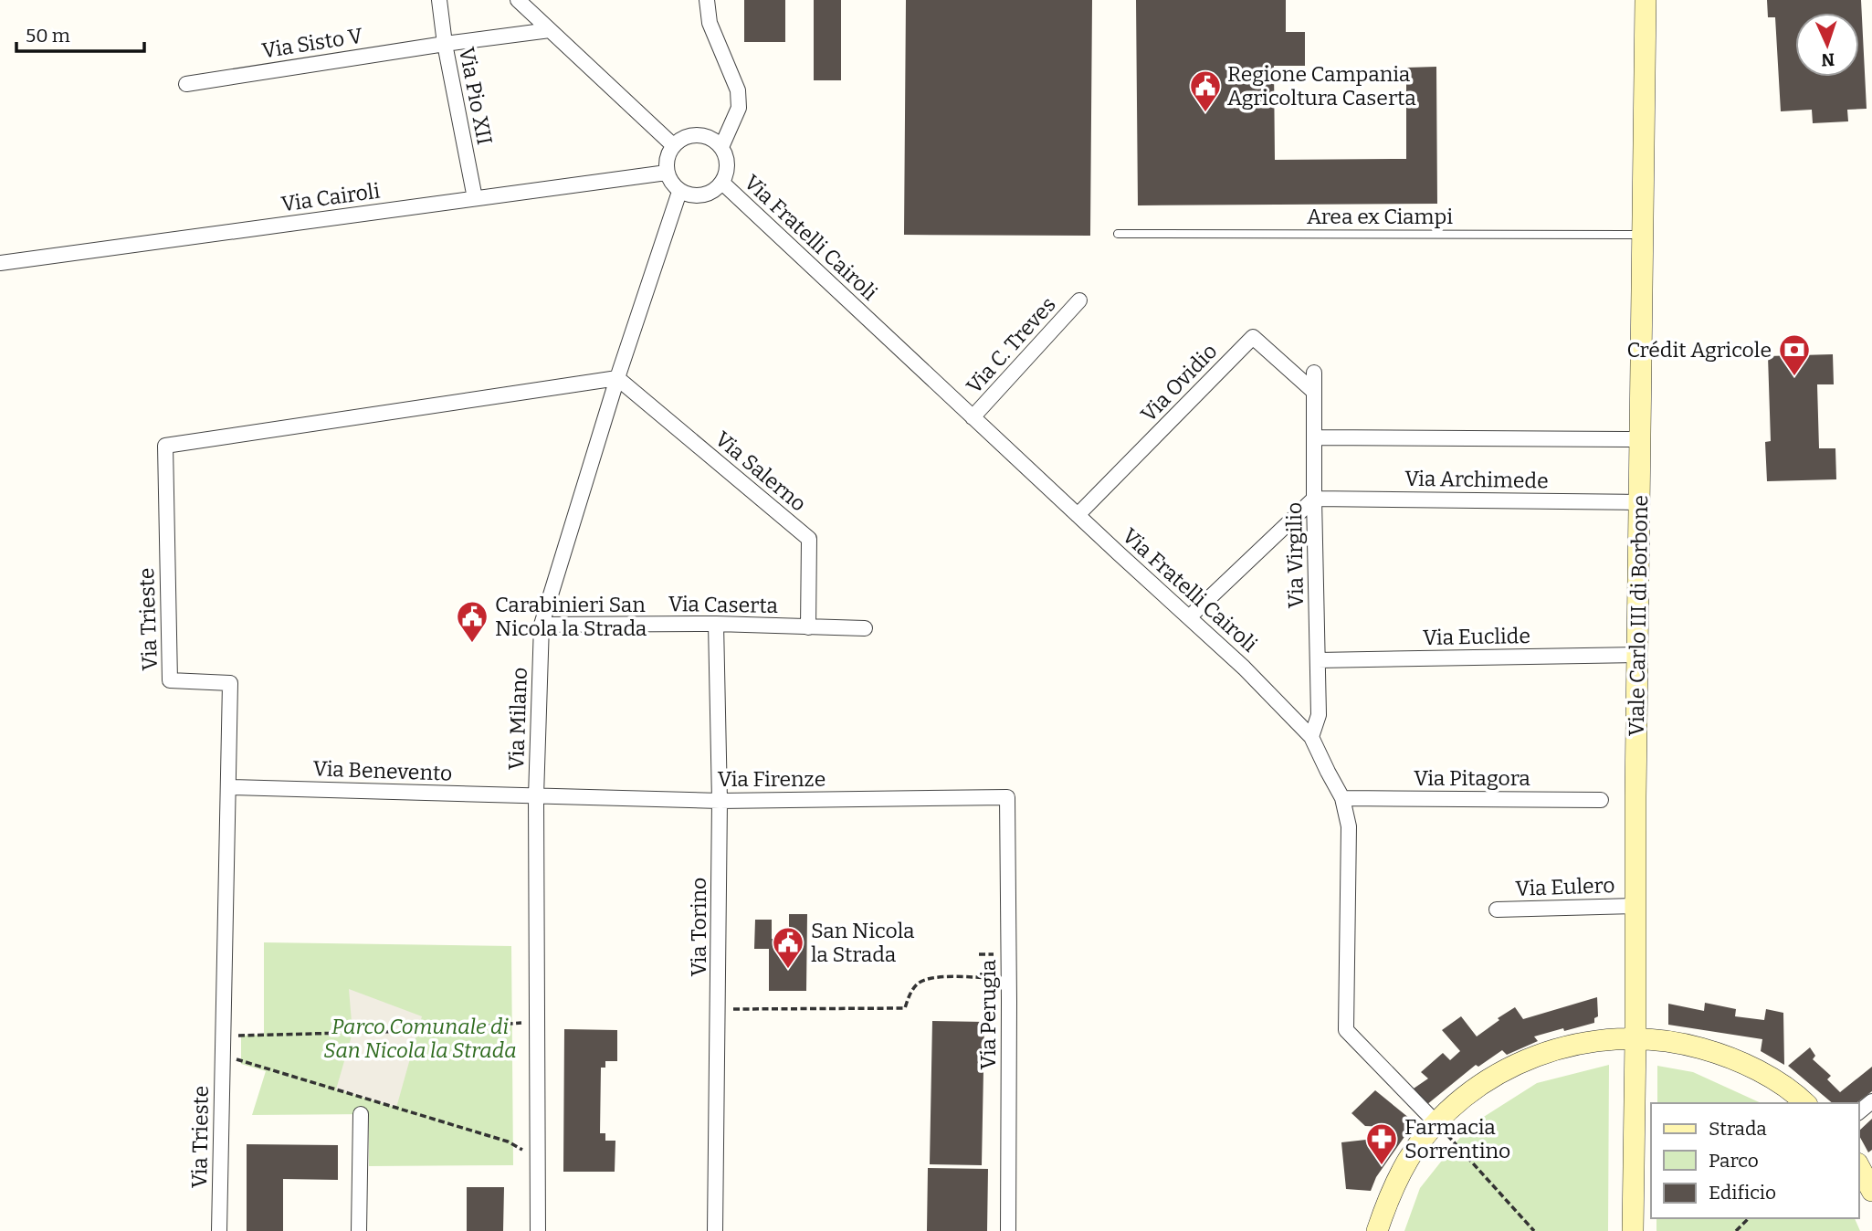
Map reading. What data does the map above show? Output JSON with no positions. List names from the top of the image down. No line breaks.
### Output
{"streets":{"main road":["Viale Carlo III di Borbone"],"street":["Via Sisto V","Via Pio XII","Via Cairoli","Via Fratelli Cairoli","Via C. Treves","Via Ovidio","Via Salerno","Via Archimede","Via Virgilio","Via Caserta","Via Trieste","Via Euclide","Via Milano","Via Benevento","Via Pitagora","Via Firenze","Via Eulero","Via Torino","Via Perugia"],"lane":["Area ex Ciampi"]},"crossings":[["Via Sisto V","Via Pio XII"],["Via Pio XII","Via Cairoli"],["Via Cairoli","Via Fratelli Cairoli"],["Via Cairoli","Via Milano"],["Area ex Ciampi","Viale Carlo III di Borbone"],["Via Fratelli Cairoli","Via C. Treves"],["Via Fratelli Cairoli","Via Ovidio"],["Via Fratelli Cairoli","Via Virgilio"],["Via Fratelli Cairoli","Via Milano"],["Via Fratelli Cairoli","Via Pitagora"],["Via Ovidio","Via Virgilio"],["Via Salerno","Via Caserta"],["Via Salerno","Via Trieste"],["Via Salerno","Via Milano"],["Via Archimede","Via Virgilio"],["Via Archimede","Viale Carlo III di Borbone"],["Via Virgilio","Via Euclide"],["Via Caserta","Via Milano"],["Via Caserta","Via Torino"],["Viale Carlo III di Borbone","Via Euclide"],["Viale Carlo III di Borbone","Via Eulero"],["Via Trieste","Via Milano"],["Via Trieste","Via Benevento"],["Via Milano","Via Benevento"],["Via Milano","Via Firenze"],["Via Benevento","Via Firenze"],["Via Firenze","Via Torino"],["Via Firenze","Via Perugia"]],"parks":["Parco Comunale di San Nicola la Strada"],"places":{"public building":["Regione Campania Agricoltura Caserta","Carabinieri San Nicola la Strada","San Nicola la Strada"],"bank":["Crédit Agricole"],"pharmacy":["Farmacia Sorrentino"]},"legend":["Strada","Parco","Edificio"],"scale_bar":"50 m","north":"bottom"}
